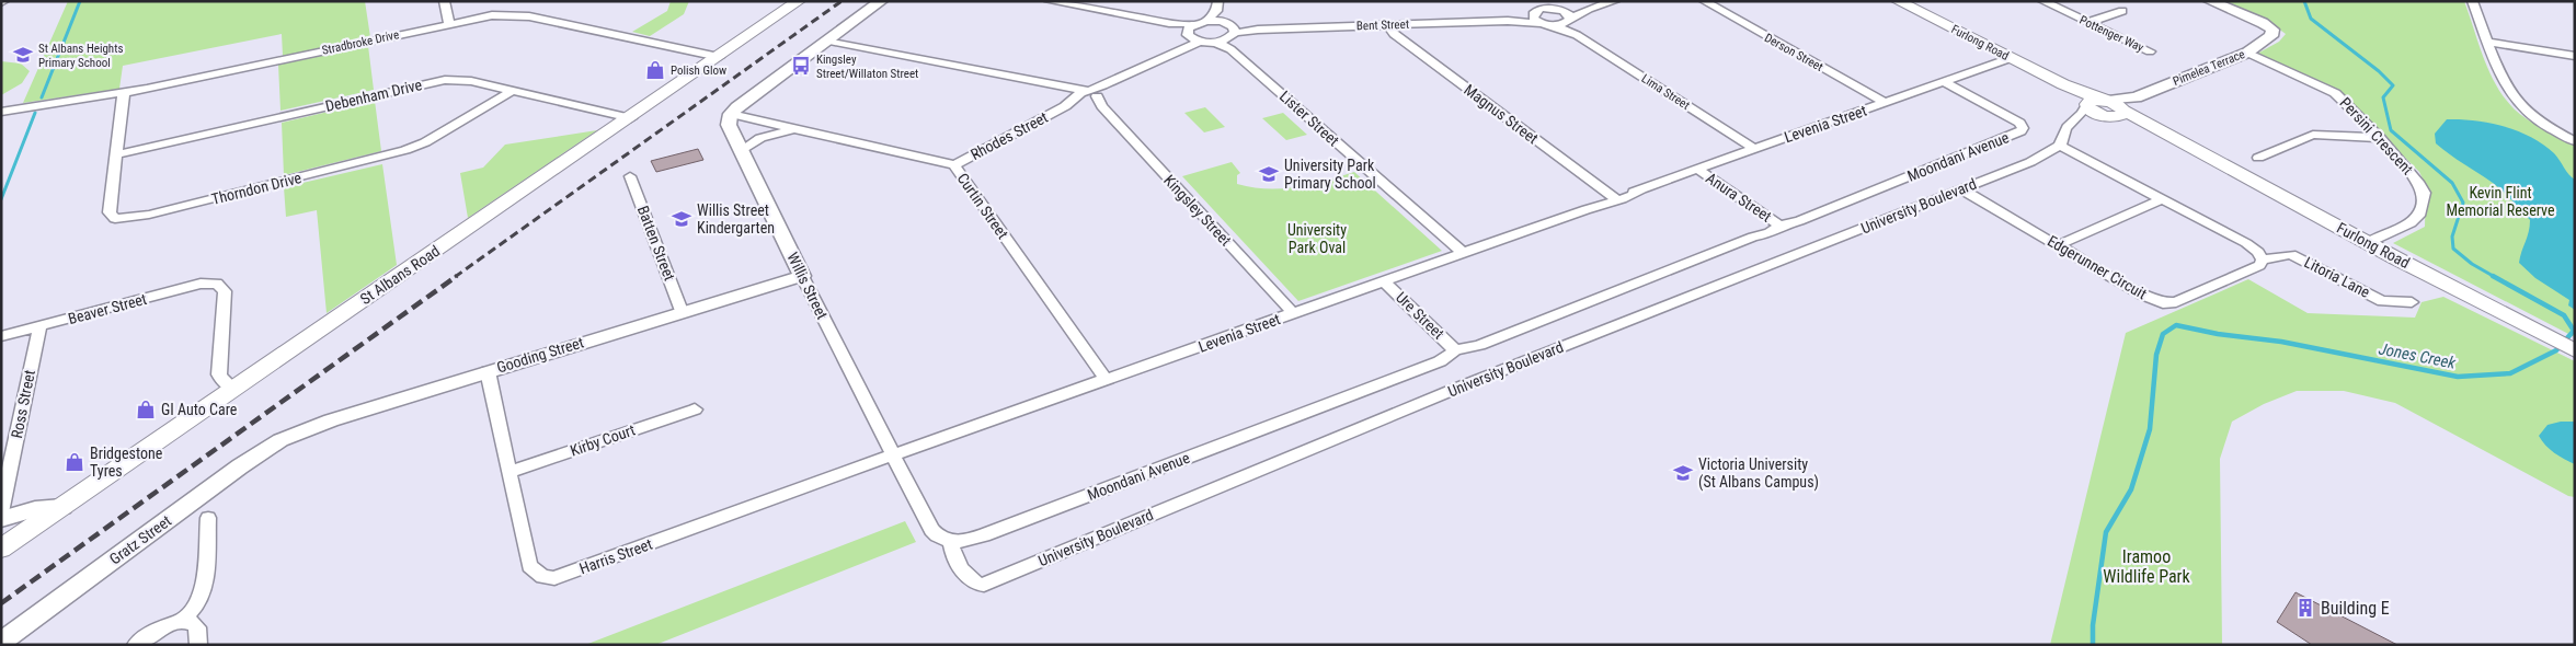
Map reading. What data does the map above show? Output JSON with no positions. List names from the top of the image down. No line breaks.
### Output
{"streets":{"main road":["Furlong Road","St Albans Road"],"street":["Bent Street","Pottenger Way","Stradbroke Drive","Derson Street","Pimelea Terrace","Lima Street","Debenham Drive","Magnus Street","Lister Street","Levenia Street","Rhodes Street","Persini Crescent","Moondani Avenue","Thorndon Drive","Anura Street","Curtin Street","University Boulevard","Kingsley Street","Batten Street","Edgerunner Circuit","Litoria Lane","Willis Street","Beaver Street","Ure Street","Gooding Street","Ross Street","Kirby Court","Gratz Street","Harris Street"]},"crossings":[["Bent Street","Lima Street"],["Bent Street","Magnus Street"],["Bent Street","Lister Street"],["Stradbroke Drive","Thorndon Drive"],["Stradbroke Drive","St Albans Road"],["Furlong Road","Pimelea Terrace"],["Furlong Road","Levenia Street"],["Furlong Road","Persini Crescent"],["Derson Street","Levenia Street"],["Pimelea Terrace","Persini Crescent"],["Lima Street","Levenia Street"],["Debenham Drive","Thorndon Drive"],["Debenham Drive","St Albans Road"],["Magnus Street","Levenia Street"],["Lister Street","Levenia Street"],["Lister Street","Rhodes Street"],["Levenia Street","Moondani Avenue"],["Levenia Street","Anura Street"],["Levenia Street","Curtin Street"],["Levenia Street","Kingsley Street"],["Levenia Street","Willis Street"],["Levenia Street","Ure Street"],["Levenia Street","Harris Street"],["Rhodes Street","Curtin Street"],["Rhodes Street","Kingsley Street"],["Moondani Avenue","Anura Street"],["Moondani Avenue","University Boulevard"],["Moondani Avenue","Ure Street"],["Curtin Street","Willis Street"],["University Boulevard","Edgerunner Circuit"],["Batten Street","Gooding Street"],["Edgerunner Circuit","Litoria Lane"],["St Albans Road","Beaver Street"],["Willis Street","Gooding Street"],["Willis Street","Harris Street"],["Beaver Street","Ross Street"],["Gooding Street","Gratz Street"],["Gooding Street","Harris Street"],["Kirby Court","Harris Street"]],"water":["Jones Creek"],"parks":["Kevin Flint Memorial Reserve","University Park Oval","Iramoo Wildlife Park"],"places":{"school or university":["St Albans Heights Primary School","University Park Primary School","Willis Street Kindergarten","Victoria University (St Albans Campus)"],"bus stop":["Kingsley Street/Willaton Street"],"shop":["Polish Glow","GI Auto Care","Bridgestone Tyres"],"building":["Building E"]}}
